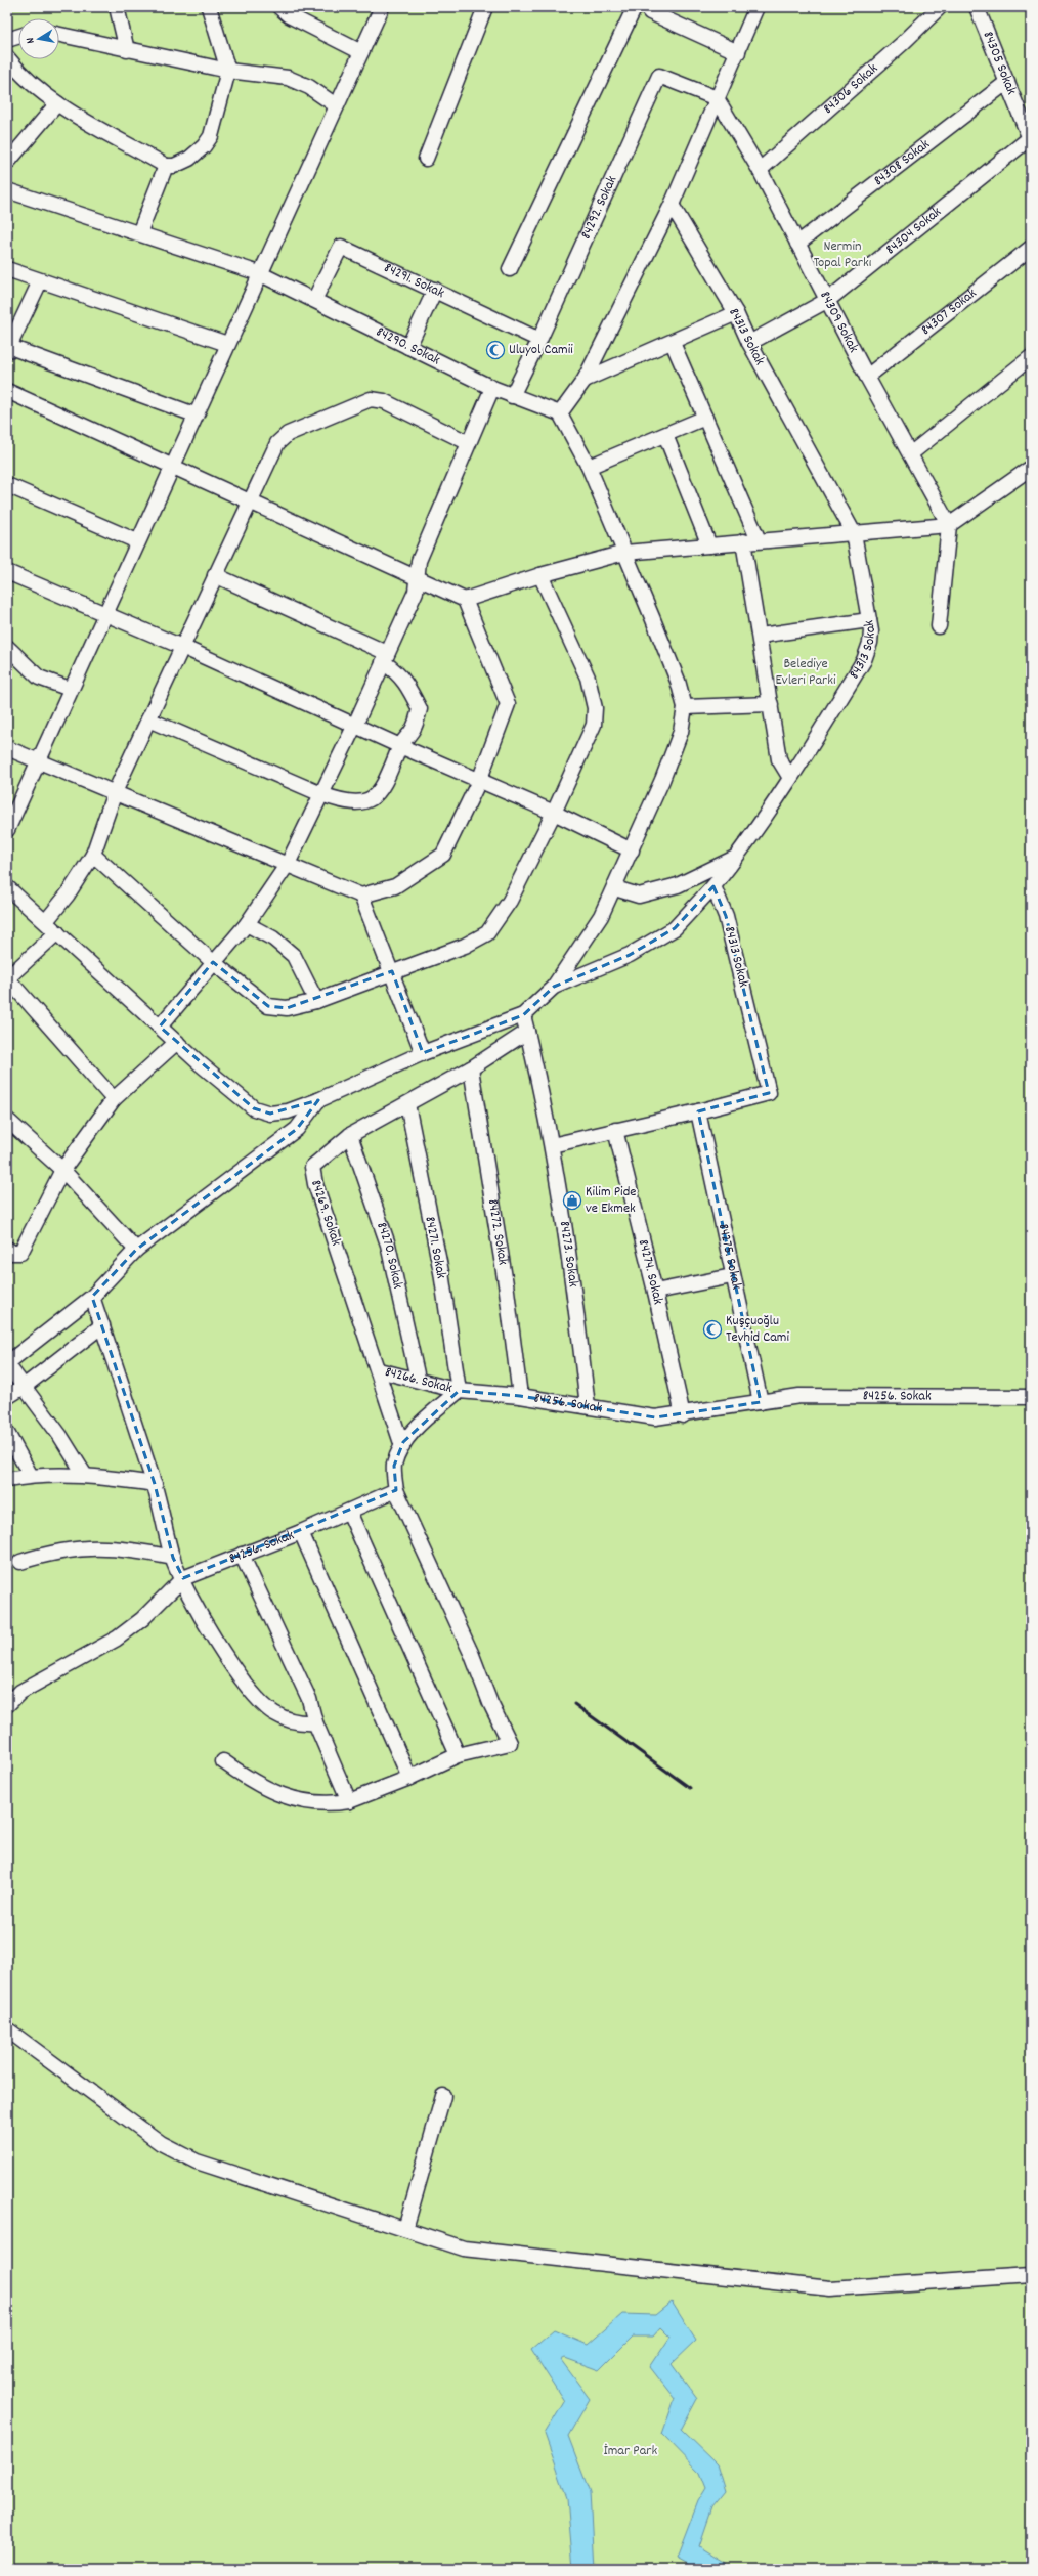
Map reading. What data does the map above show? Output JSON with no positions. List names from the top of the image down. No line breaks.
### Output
{"streets":{"street":["84305 Sokak","84306 Sokak","84308 Sokak","84292. Sokak","84304 Sokak","84291. Sokak","84307 Sokak","84309 Sokak","84313 Sokak","84290. Sokak","84269. Sokak","84272. Sokak","84271. Sokak","84273. Sokak","84270. Sokak","84275. Sokak","84274. Sokak","84266. Sokak","84256. Sokak"]},"crossings":[["84305 Sokak","84308 Sokak"],["84305 Sokak","84304 Sokak"],["84306 Sokak","84309 Sokak"],["84308 Sokak","84309 Sokak"],["84292. Sokak","84291. Sokak"],["84292. Sokak","84309 Sokak"],["84292. Sokak","84290. Sokak"],["84304 Sokak","84309 Sokak"],["84304 Sokak","84313 Sokak"],["84291. Sokak","84290. Sokak"],["84307 Sokak","84309 Sokak"],["84313 Sokak","84275. Sokak"],["84269. Sokak","84272. Sokak"],["84269. Sokak","84271. Sokak"],["84269. Sokak","84273. Sokak"],["84269. Sokak","84270. Sokak"],["84269. Sokak","84266. Sokak"],["84272. Sokak","84256. Sokak"],["84271. Sokak","84266. Sokak"],["84271. Sokak","84256. Sokak"],["84273. Sokak","84256. Sokak"],["84270. Sokak","84266. Sokak"],["84275. Sokak","84256. Sokak"],["84274. Sokak","84256. Sokak"],["84266. Sokak","84256. Sokak"]],"parks":["Nermin Topal Parkı","Belediye Evleri Parki","İmar Park"],"places":{"mosque":["Uluyol Camii","Kuşçuoğlu Tevhid Cami"],"shop":["Kilim Pide ve Ekmek"]},"north":"left"}
